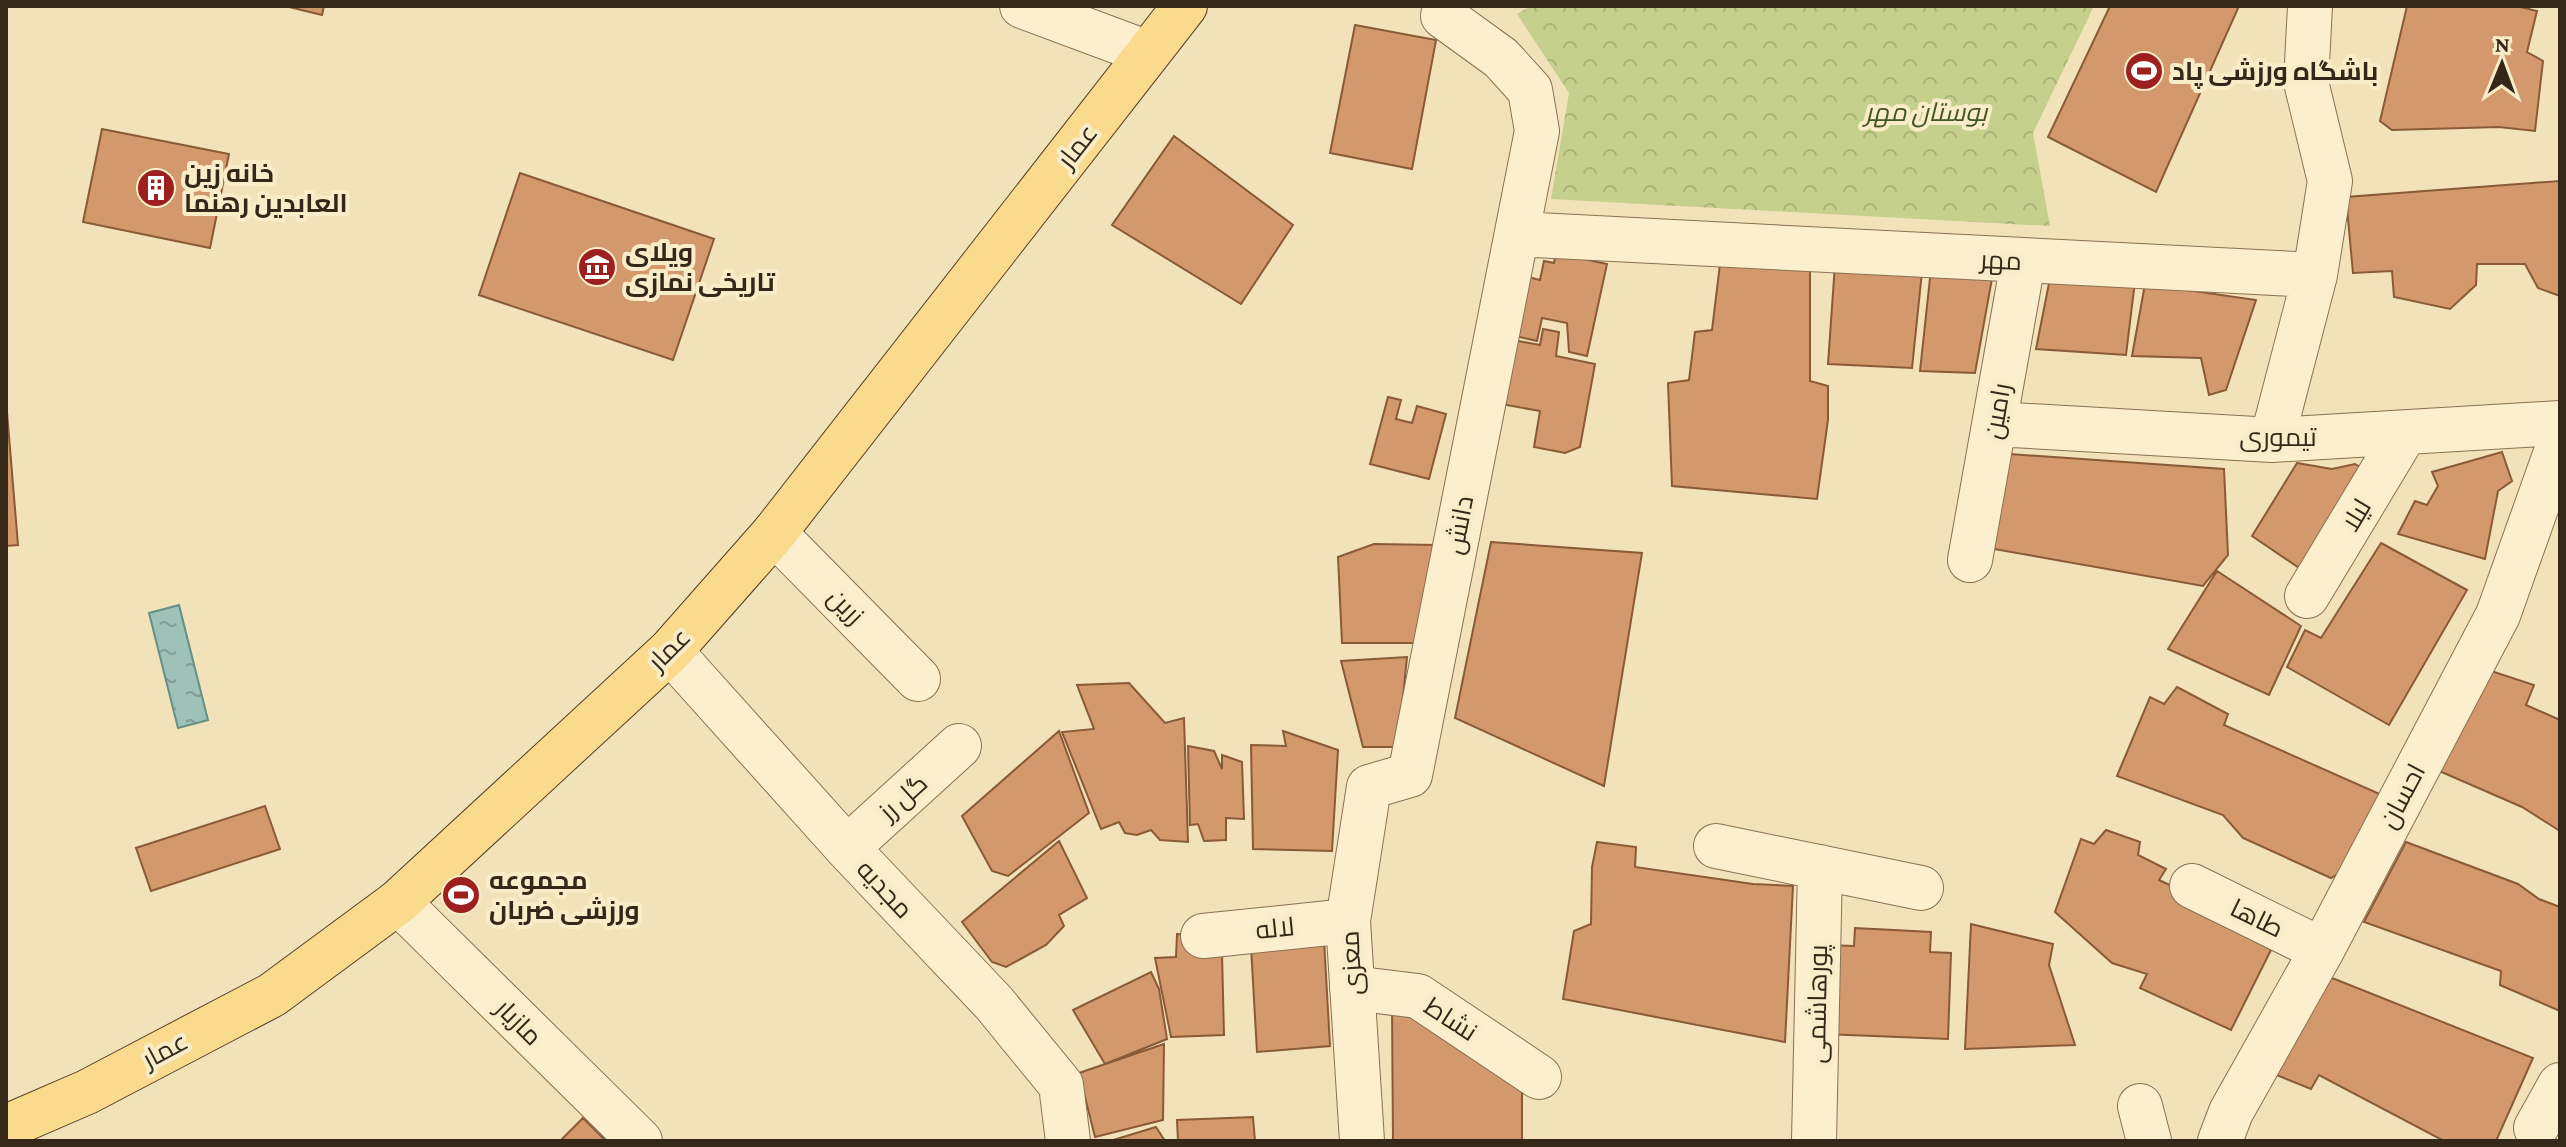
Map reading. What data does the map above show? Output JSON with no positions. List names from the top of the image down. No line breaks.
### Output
{"streets":{"main road":["عمار"],"street":["مهر","رامین","تیموری","لیلا","دانش","زرین","احسان","گل رز","مجدیه","طاها","لاله","معزی","پورهاشمی","نشاط","مازیار"]},"crossings":[["عمار","زرین"],["عمار","مجدیه"],["عمار","مازیار"],["مهر","رامین"],["مهر","دانش"],["رامین","تیموری"],["تیموری","لیلا"],["دانش","معزی"],["احسان","طاها"],["گل رز","مجدیه"],["لاله","معزی"],["معزی","نشاط"]],"parks":["بوستان مهر"],"places":{"sports":["باشگاه ورزشی پاد","مجموعه ورزشی ضربان"],"building":["خانه زین العابدین رهنما"],"museum":["ویلای تاریخی نمازی"]},"north":"top"}
